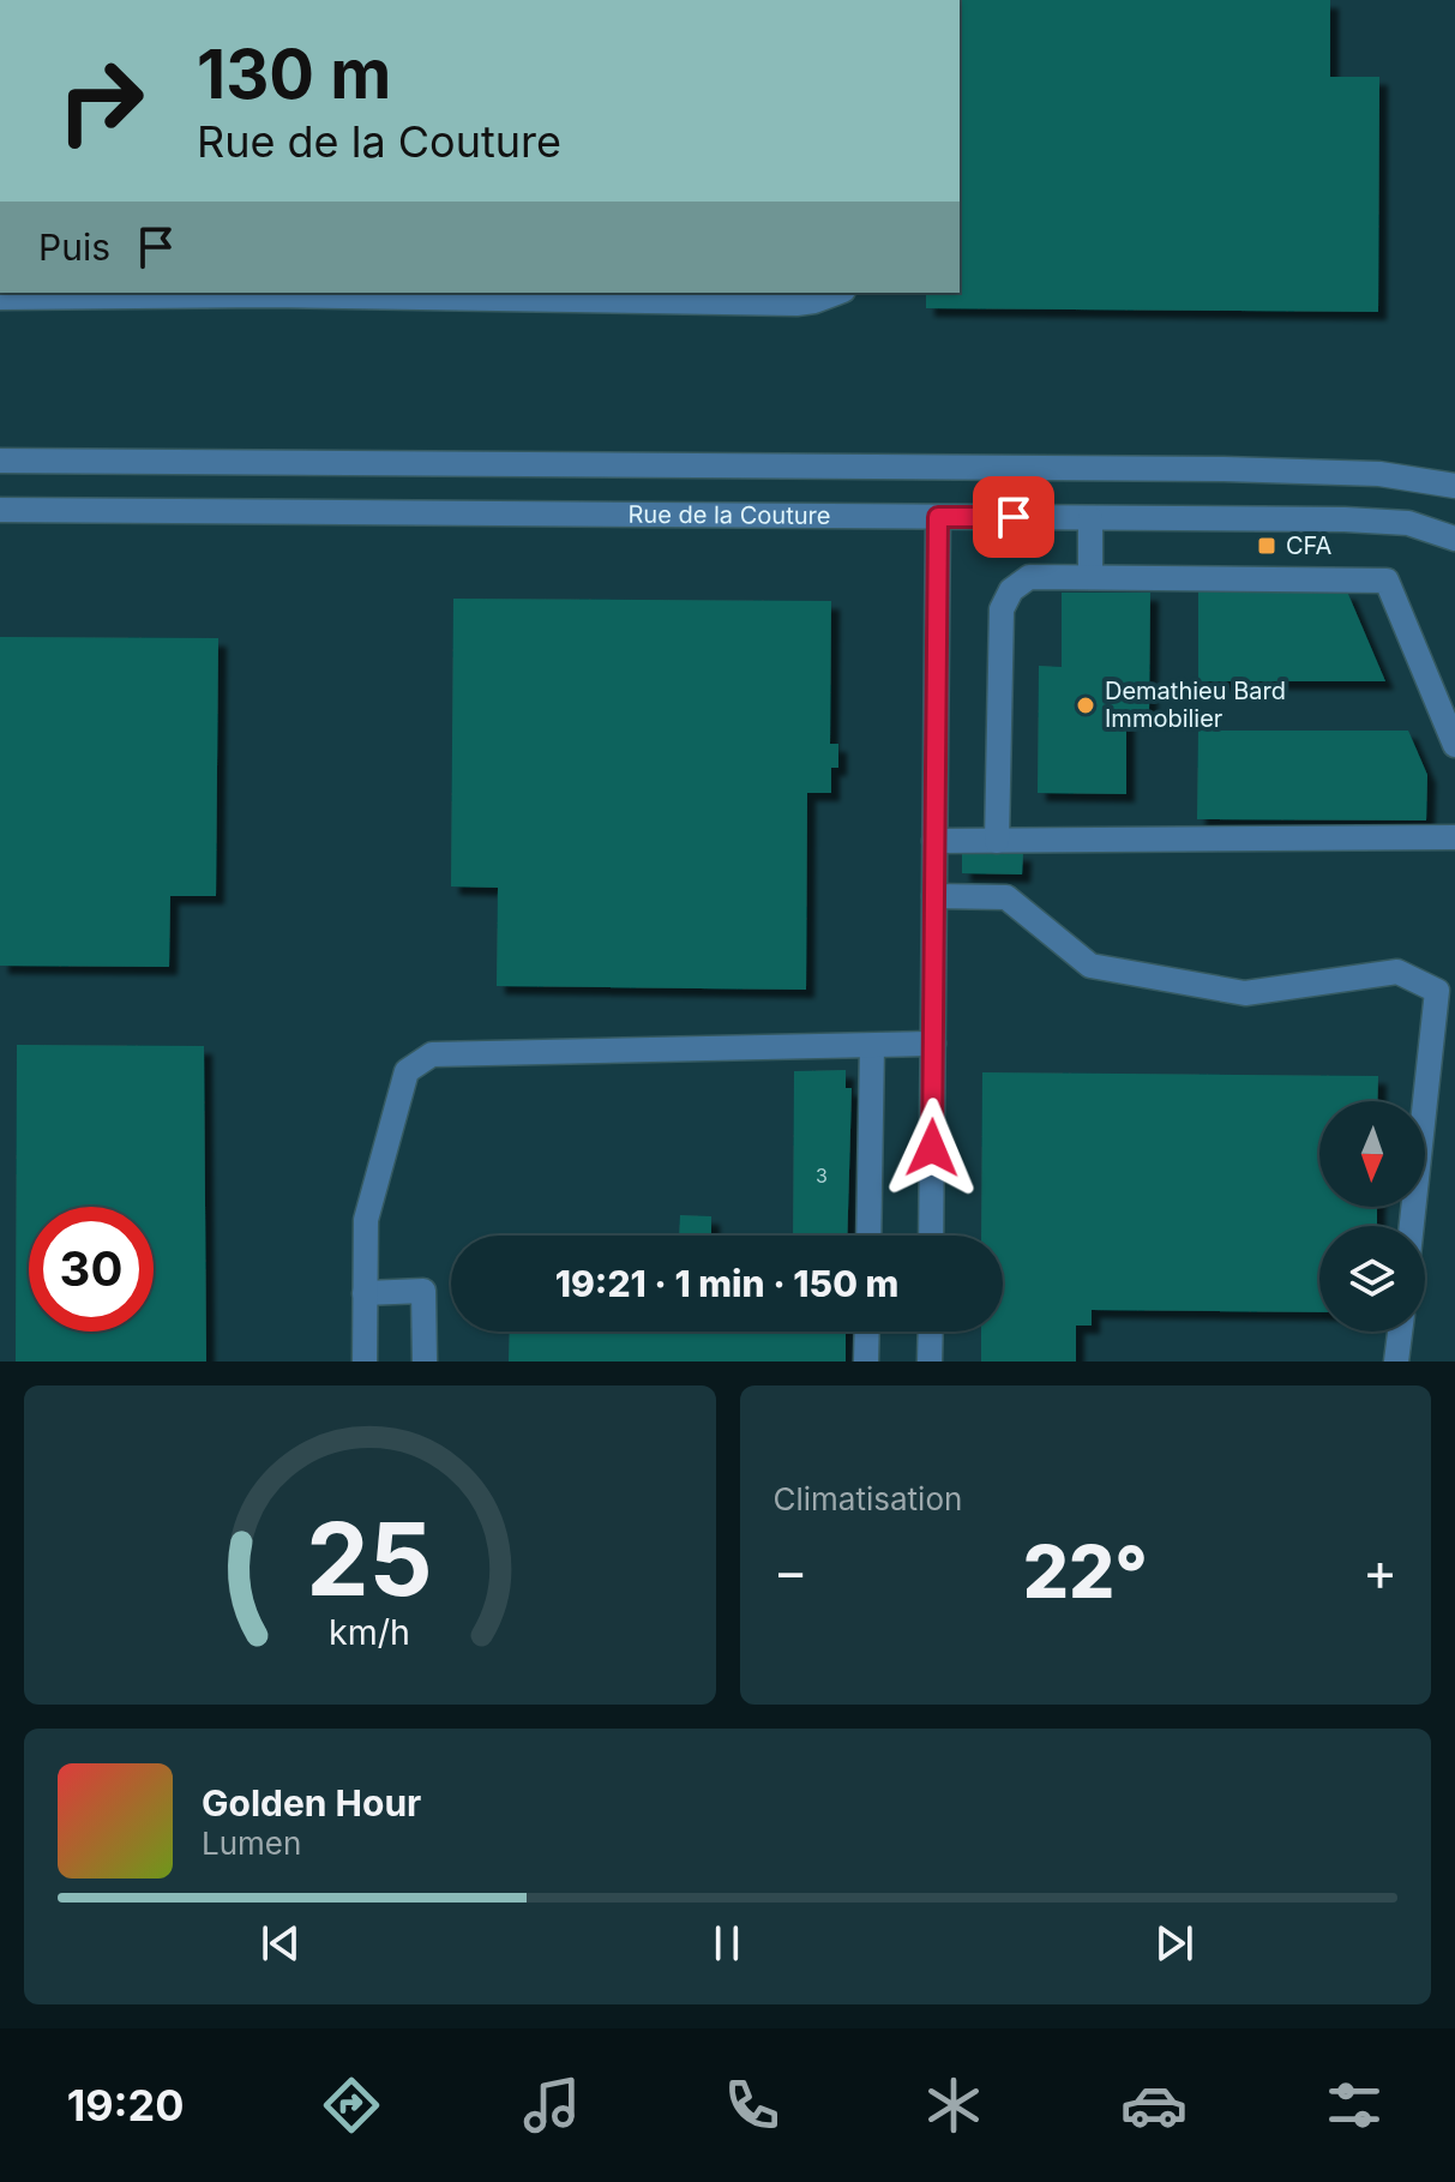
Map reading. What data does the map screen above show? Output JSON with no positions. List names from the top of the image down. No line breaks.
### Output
{"streets":{"street":["Rue de la Couture"]},"places":{"transit":["CFA"],"other":["Demathieu Bard Immobilier"]},"house_numbers":["3"],"north":"bottom","page":{"turn":["130 m","Rue de la Couture"],"then":"Puis","limit":"30","trip":"19:21 · 1 min · 150 m","tile":"Climatisation","heat":["−","22°","+"],"song":["Golden Hour","Lumen"],"tabs":"19:20","gauge":["25","km/h"]}}
